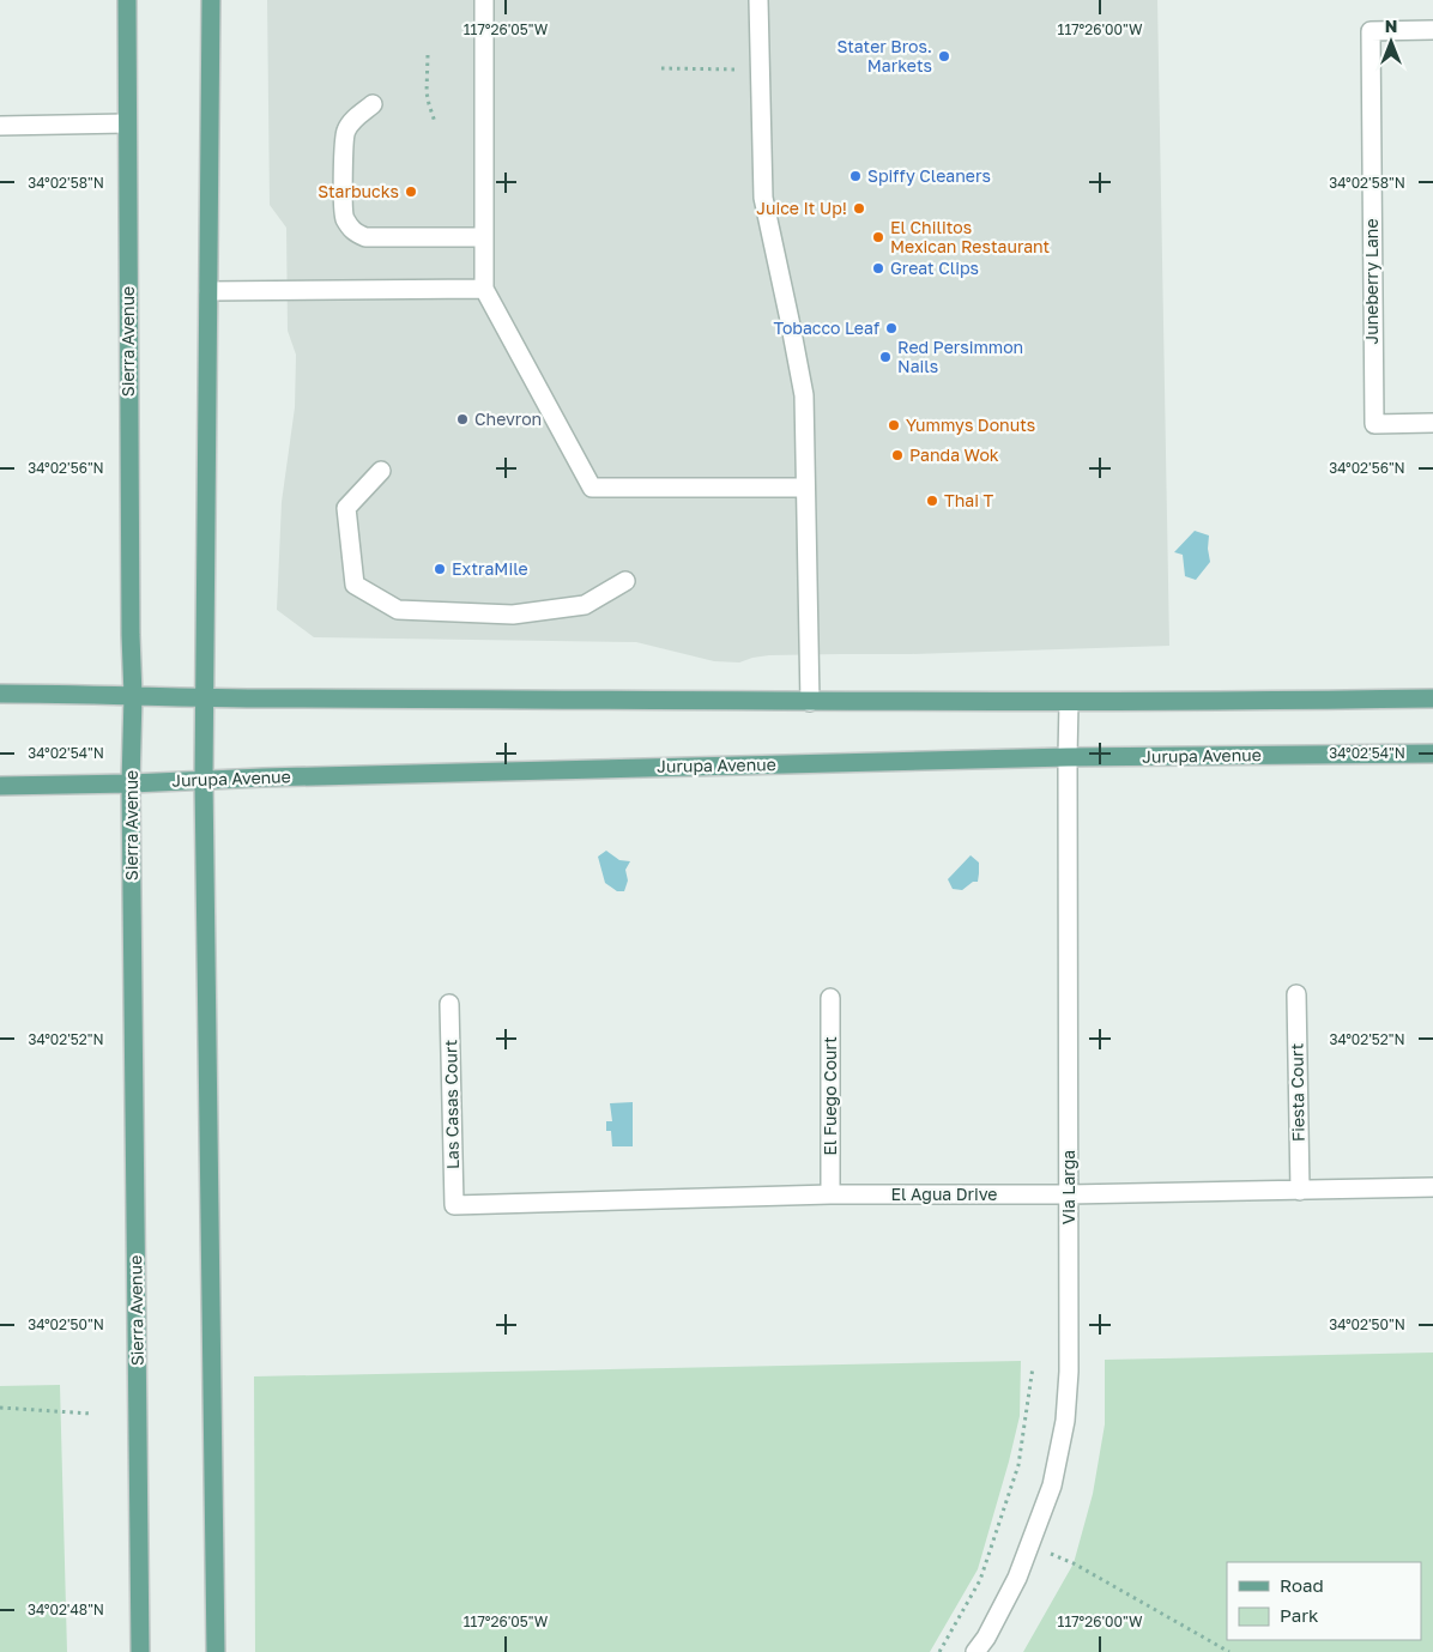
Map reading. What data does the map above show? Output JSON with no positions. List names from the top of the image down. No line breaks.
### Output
{"streets":{"main road":["Sierra Avenue","Jurupa Avenue"],"street":["Juneberry Lane","Fiesta Court","El Fuego Court","Las Casas Court","Via Larga","El Agua Drive"]},"crossings":[["Sierra Avenue","Jurupa Avenue"],["Jurupa Avenue","Via Larga"],["Fiesta Court","El Agua Drive"],["El Fuego Court","El Agua Drive"],["Las Casas Court","El Agua Drive"],["Via Larga","El Agua Drive"]],"places":["Stater Bros. Markets","Spiffy Cleaners","Starbucks","Juice It Up!","El Chilitos Mexican Restaurant","Great Clips","Tobacco Leaf","Red Persimmon Nails","Chevron","Yummys Donuts","Panda Wok","Thai T","ExtraMile"],"legend":["Road","Park"],"north":"top","coordinates":["117°26'05\"W","117°26'00\"W","34°02'58\"N","34°02'56\"N","34°02'54\"N","34°02'52\"N","34°02'50\"N","34°02'48\"N"]}
